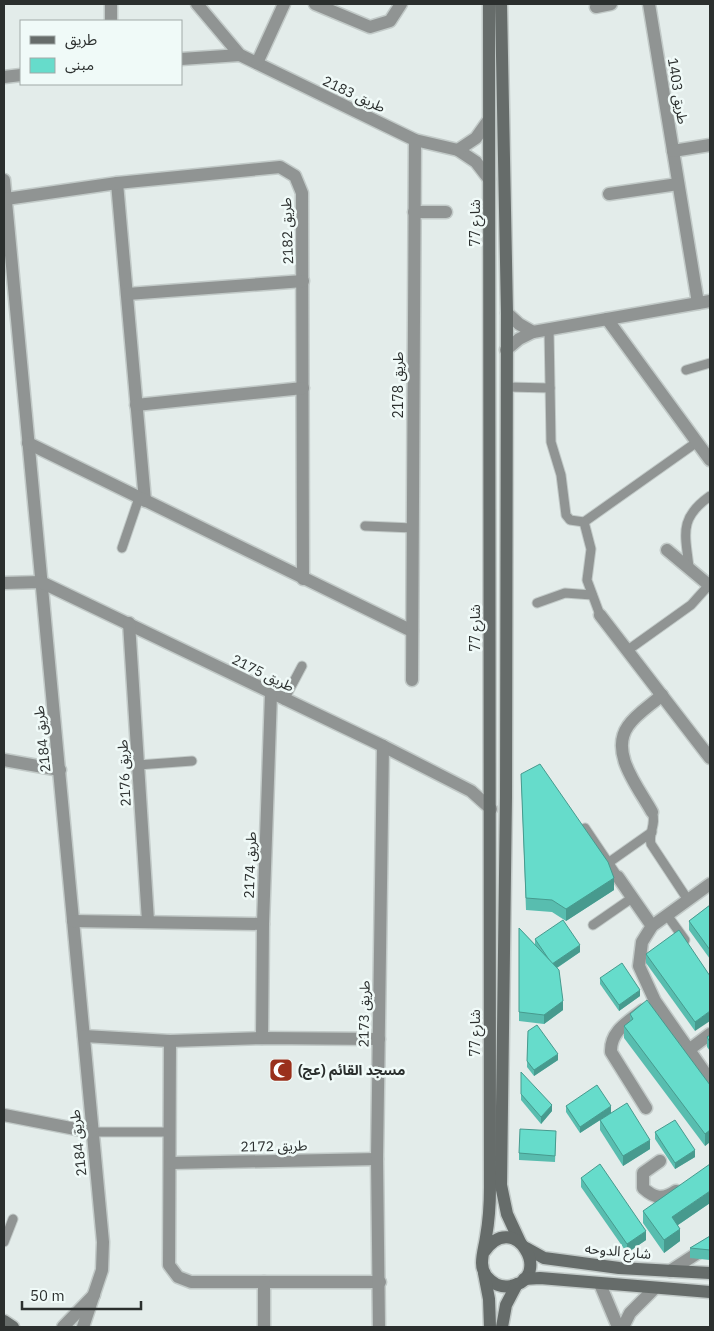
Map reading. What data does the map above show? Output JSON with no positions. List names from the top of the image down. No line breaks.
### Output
{"streets":{"street":["طريق 1403","طريق 2183","شارع 77","طريق 2182","طريق 2178","طريق 2175","طريق 2184","طريق 2176","طريق 2174","طريق 2173","طريق 2172","شارع الدوحه"]},"crossings":[["طريق 1403","شارع 77"],["طريق 2183","شارع 77"],["طريق 2183","طريق 2178"],["شارع 77","طريق 2175"],["شارع 77","شارع الدوحه"],["طريق 2182","طريق 2184"],["طريق 2175","طريق 2184"],["طريق 2175","طريق 2176"],["طريق 2175","طريق 2174"],["طريق 2175","طريق 2173"],["طريق 2173","طريق 2172"]],"places":{"mosque":["مسجد القائم (عج)"]},"legend":["طريق","مبنى"],"scale_bar":"50 m"}
